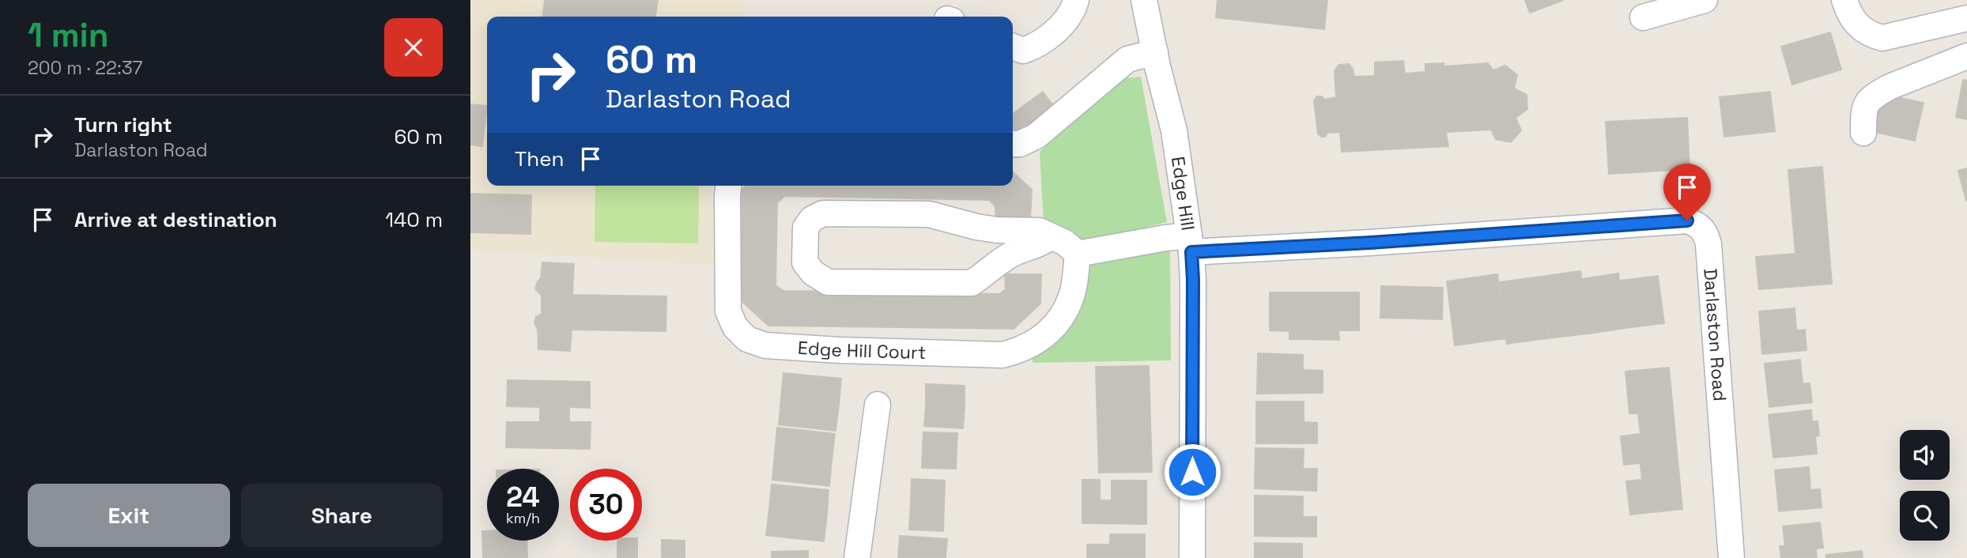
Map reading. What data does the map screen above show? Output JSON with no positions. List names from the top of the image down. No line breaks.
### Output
{"streets":{"street":["Edge Hill","Darlaston Road","Edge Hill Court"]},"crossings":[["Edge Hill","Darlaston Road"]],"page":{"heading":["1 min","200 m · 22:37"],"turn":["60 m","Darlaston Road"],"list":[{"name":"Turn right","note":"Darlaston Road","value":"60 m"},{"name":"Arrive at destination","value":"140 m"}],"then":"Then","speed":"24 km/h","limit":"30","buttons":["Exit","Share"]}}
